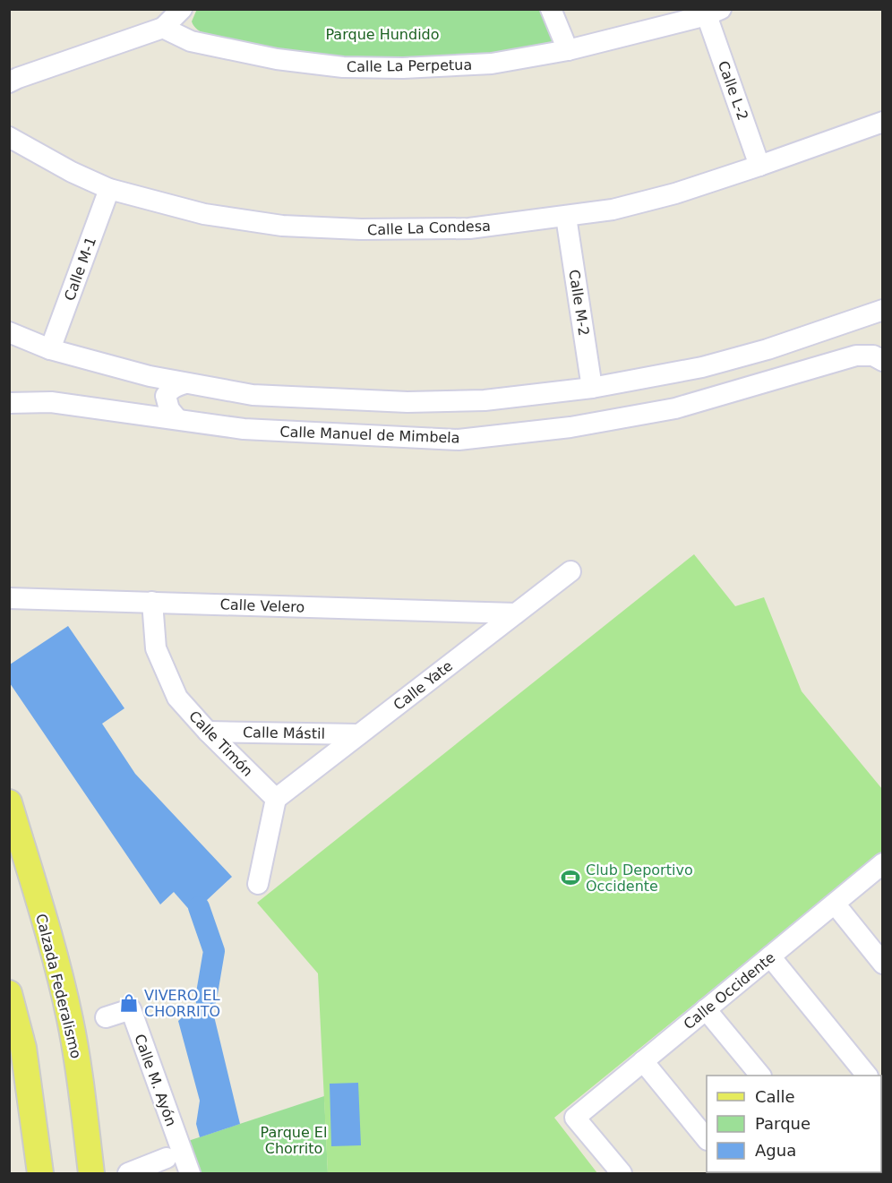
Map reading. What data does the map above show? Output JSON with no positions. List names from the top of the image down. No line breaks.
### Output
{"streets":{"main road":["Calzada Federalismo"],"street":["Calle La Perpetua","Calle L-2","Calle La Condesa","Calle M-1","Calle M-2","Calle Manuel de Mimbela","Calle Velero","Calle Yate","Calle Mástil","Calle Timón","Calle Occidente","Calle M. Ayón"]},"crossings":[["Calle La Perpetua","Calle L-2"],["Calle L-2","Calle La Condesa"],["Calle La Condesa","Calle M-1"],["Calle La Condesa","Calle M-2"],["Calle Velero","Calle Yate"],["Calle Velero","Calle Timón"],["Calle Yate","Calle Mástil"],["Calle Yate","Calle Timón"],["Calle Mástil","Calle Timón"]],"parks":["Parque Hundido","Parque El Chorrito"],"places":{"sports":["Club Deportivo Occidente"],"shop":["VIVERO EL CHORRITO"]},"legend":["Calle","Parque","Agua"]}
